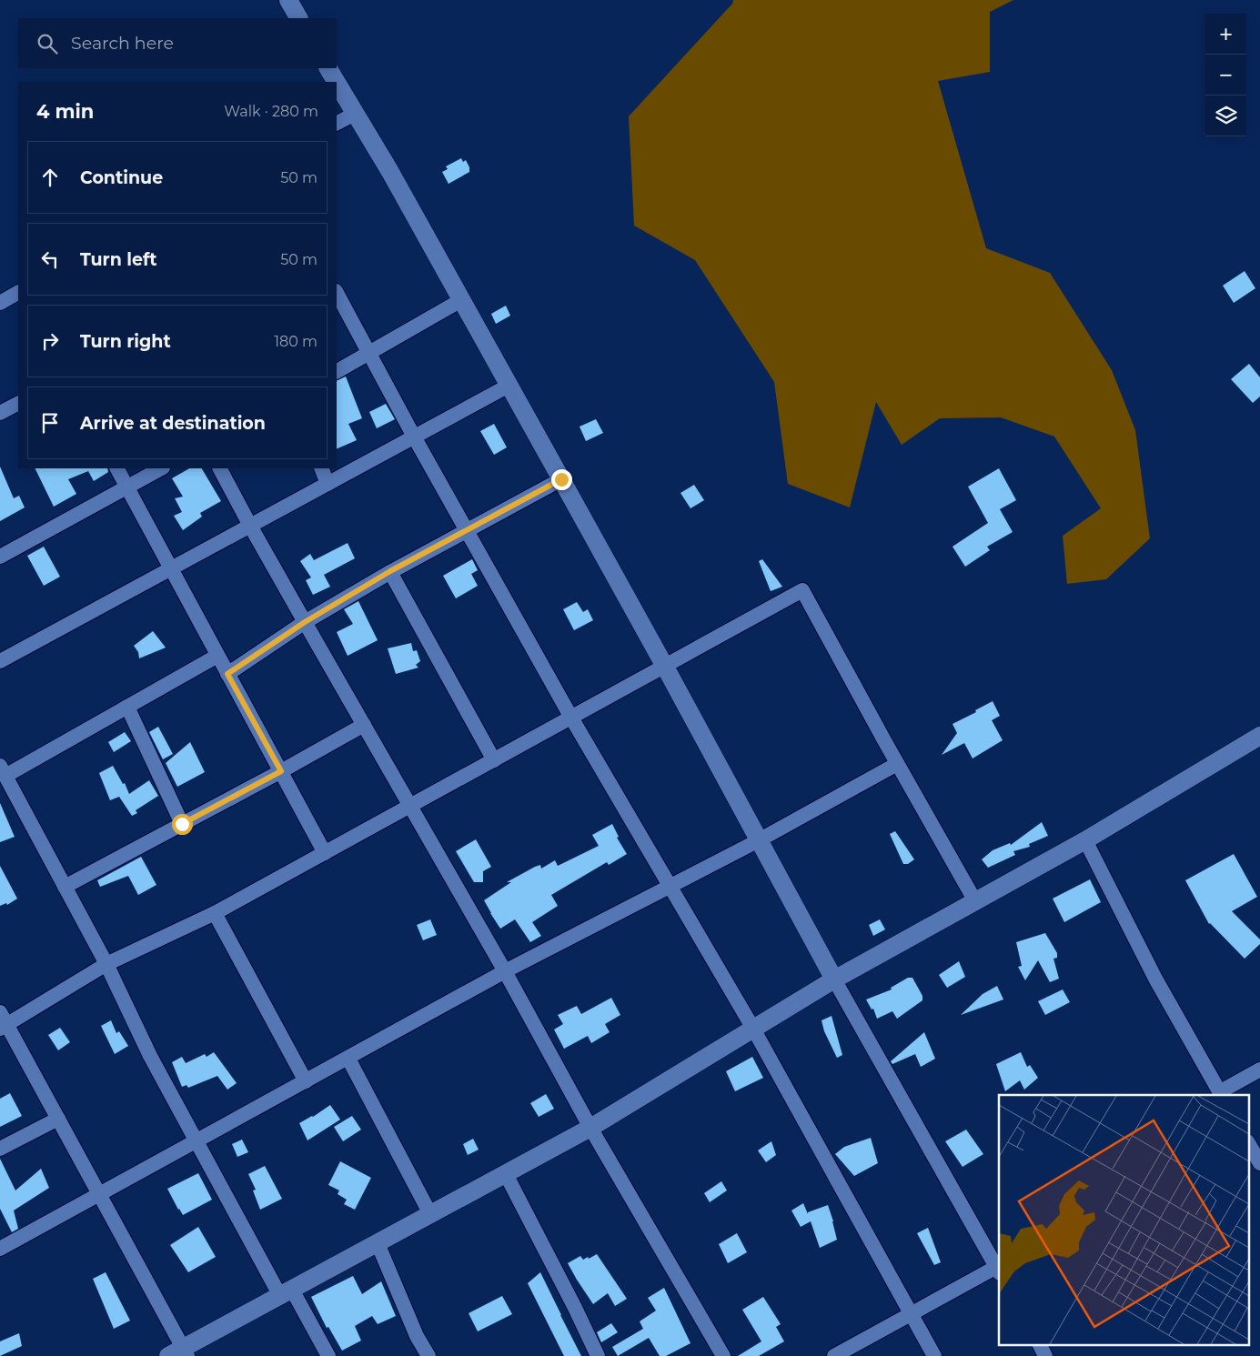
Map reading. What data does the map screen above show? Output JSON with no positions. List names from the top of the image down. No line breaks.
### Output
{"page":{"map_buttons":["+","−"],"search":"Search here","heading":["4 min","Walk · 280 m"],"list":[["Continue","50 m"],["Turn left","50 m"],["Turn right","180 m"],"Arrive at destination"]}}
